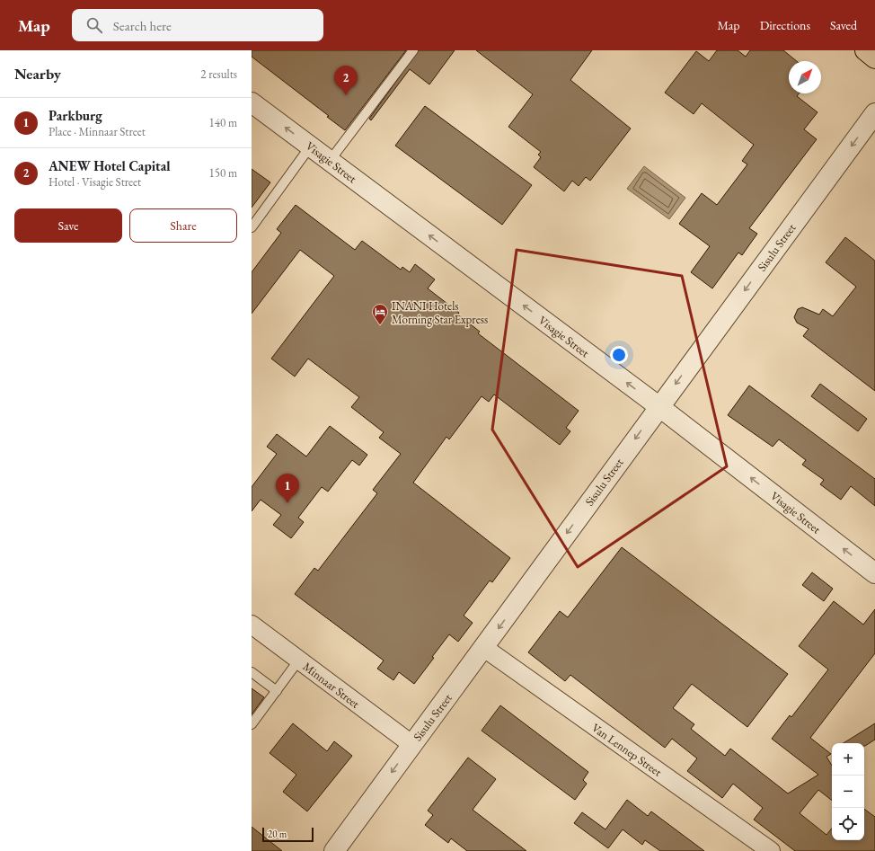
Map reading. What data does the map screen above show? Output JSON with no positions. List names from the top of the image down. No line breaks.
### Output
{"streets":{"street":["Visagie Street","Sisulu Street","Minnaar Street","Van Lennep Street"]},"crossings":[["Visagie Street","Sisulu Street"],["Sisulu Street","Minnaar Street"],["Sisulu Street","Van Lennep Street"]],"one_way":["Visagie Street","Sisulu Street"],"places":{"hotel":["INANI Hotels Morning Star Express"]},"scale_bar":"20 m","north":"top right","page":{"header":"Map","search":"Search here","nav":["Map","Directions","Saved"],"heading":["Nearby","2 results"],"pins":["2","1"],"list":[{"mark":"1","name":"Parkburg","note":"Place · Minnaar Street","value":"140 m"},{"mark":"2","name":"ANEW Hotel Capital","note":"Hotel · Visagie Street","value":"150 m"}],"buttons":["Save","Share"],"map_buttons":["+","−"],"scale":"20 m"}}
